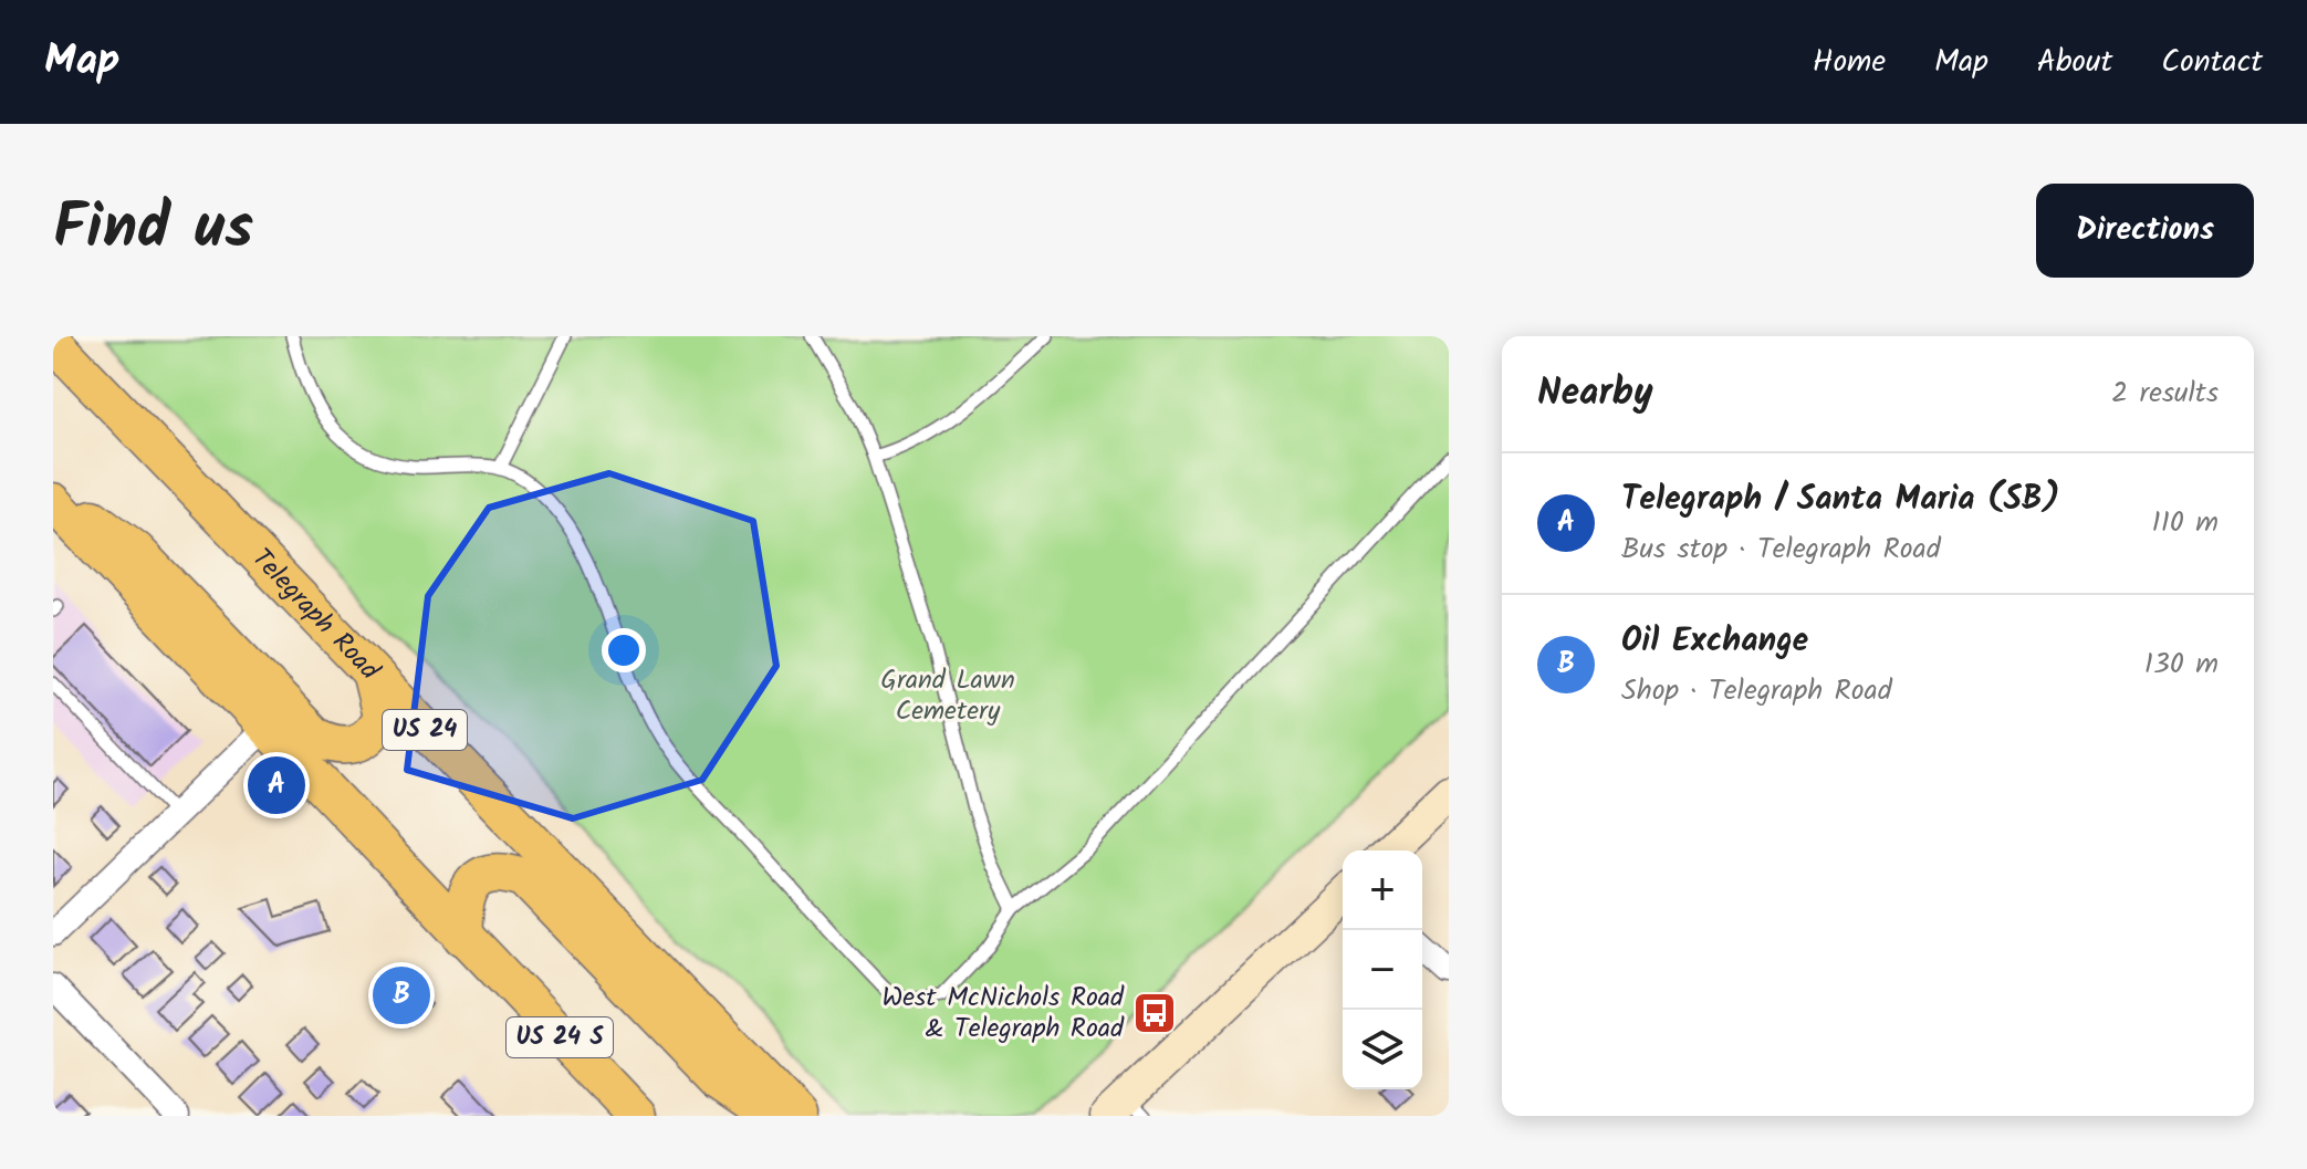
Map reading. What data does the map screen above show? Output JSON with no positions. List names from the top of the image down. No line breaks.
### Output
{"streets":{"main road":["Telegraph Road","US 24","US 24 S"]},"parks":["Grand Lawn Cemetery"],"places":{"bus stop":["West McNichols Road & Telegraph Road"]},"page":{"header":"Map","nav":["Home","Map","About","Contact"],"title":"Find us","buttons":"Directions","heading":["Nearby","2 results"],"list":[{"mark":"A","name":"Telegraph / Santa Maria (SB)","note":"Bus stop · Telegraph Road","value":"110 m"},{"mark":"B","name":"Oil Exchange","note":"Shop · Telegraph Road","value":"130 m"}],"pins":["A","B"],"map_buttons":["+","−"]}}
